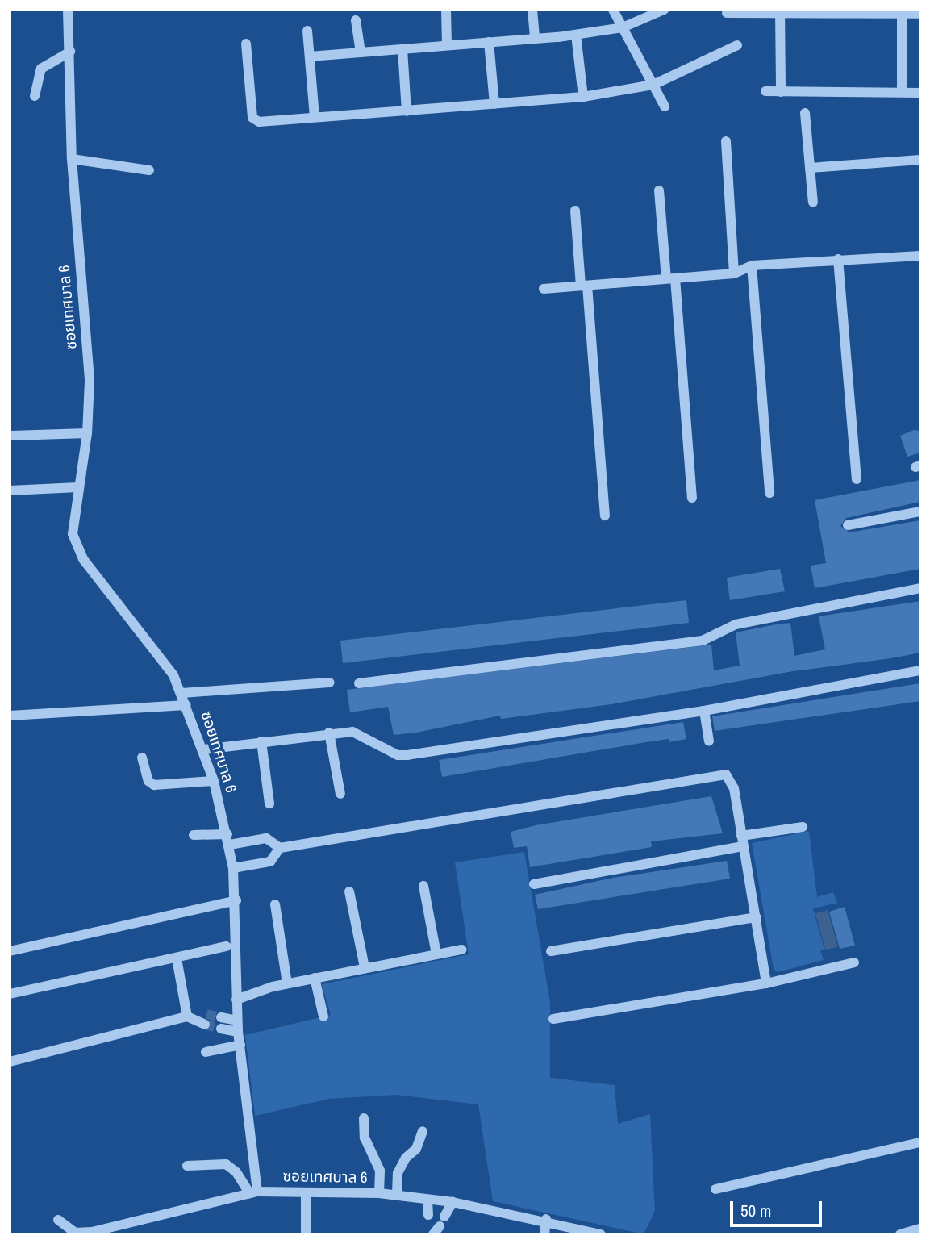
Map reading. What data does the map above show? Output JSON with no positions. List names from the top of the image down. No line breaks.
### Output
{"streets":{"street":["ซอยเทศบาล 6"]},"scale_bar":"50 m"}
